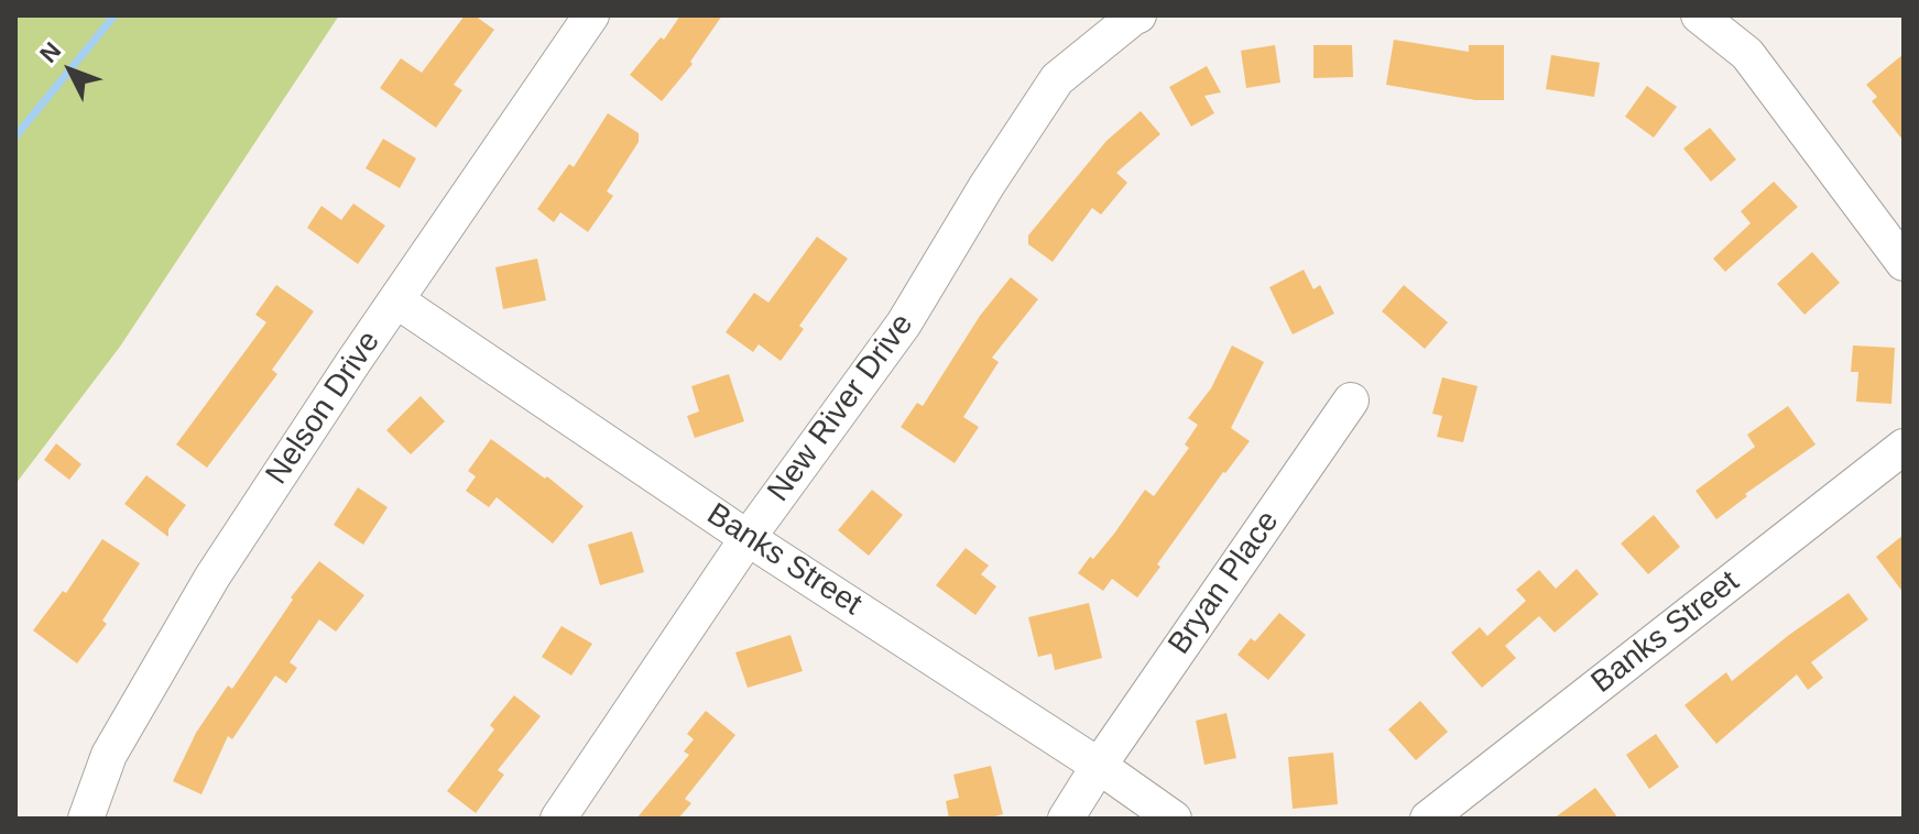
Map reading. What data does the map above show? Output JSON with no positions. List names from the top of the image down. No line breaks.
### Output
{"streets":{"street":["Nelson Drive","New River Drive","Banks Street","Bryan Place"]},"crossings":[["Nelson Drive","Banks Street"],["New River Drive","Banks Street"],["Banks Street","Bryan Place"]],"north":"top left"}
